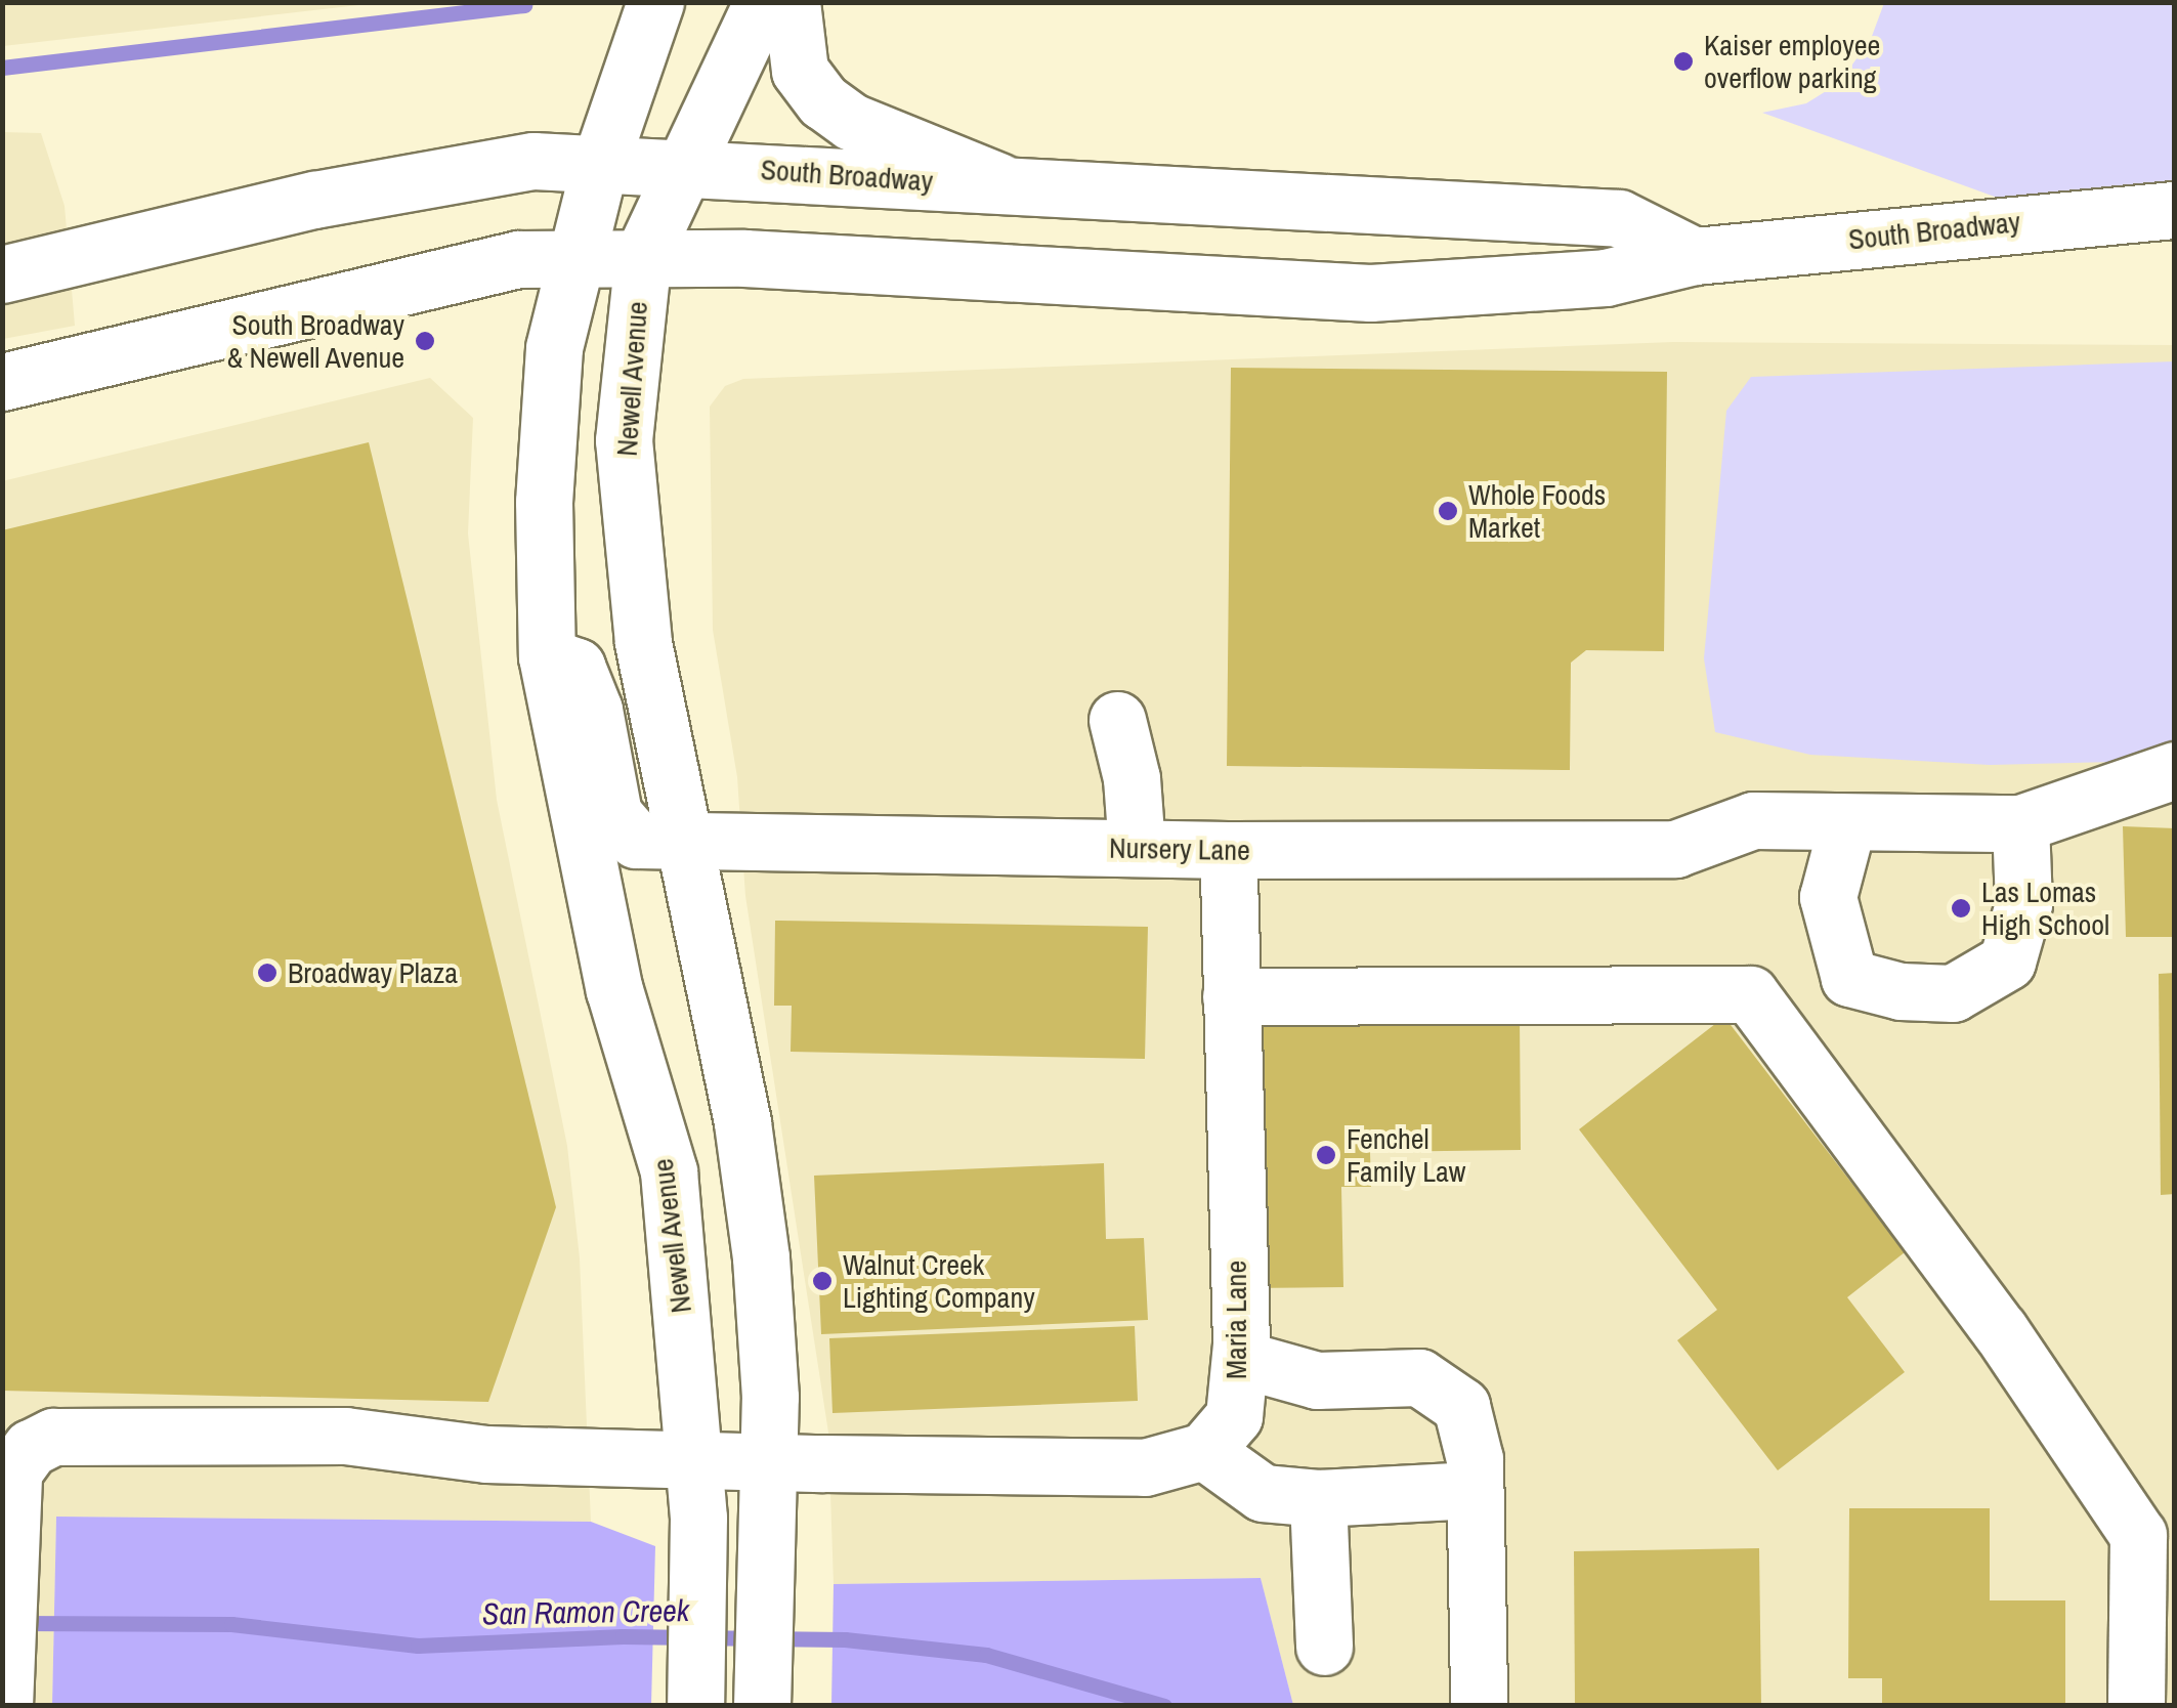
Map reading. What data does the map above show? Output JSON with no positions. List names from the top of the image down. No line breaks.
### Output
{"streets":{"street":["South Broadway","Newell Avenue","Nursery Lane","Maria Lane"]},"crossings":[["South Broadway","Newell Avenue"],["Newell Avenue","Nursery Lane"],["Nursery Lane","Maria Lane"]],"water":["San Ramon Creek"],"places":["Kaiser employee overflow parking","South Broadway & Newell Avenue","Whole Foods Market","Las Lomas High School","Broadway Plaza","Fenchel Family Law","Walnut Creek Lighting Company"]}
